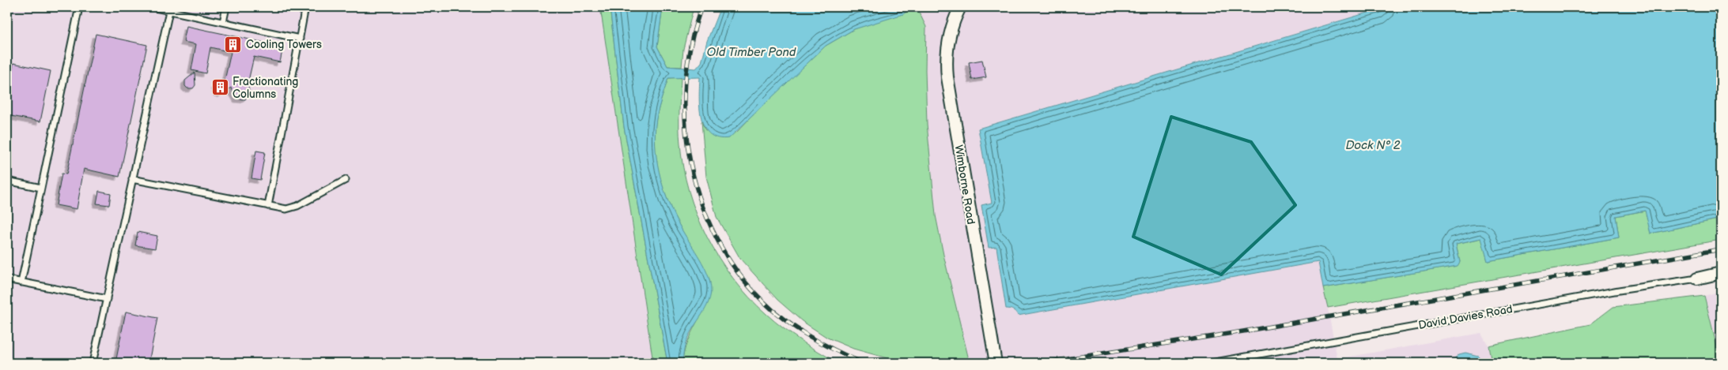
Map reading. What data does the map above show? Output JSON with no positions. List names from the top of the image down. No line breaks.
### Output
{"streets":{"street":["Wimborne Road","David Davies Road"]},"water":["Old Timber Pond","Dock Nº 2"],"places":{"building":["Cooling Towers","Fractionating Columns"]}}
